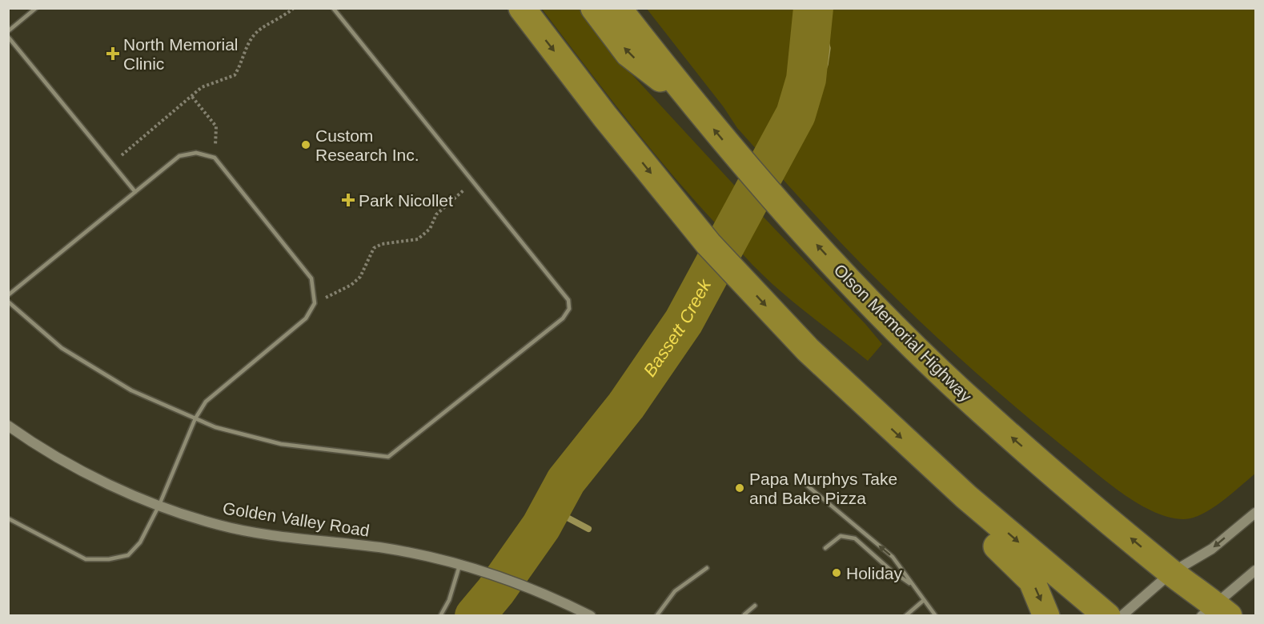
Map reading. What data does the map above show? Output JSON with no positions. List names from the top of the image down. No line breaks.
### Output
{"streets":{"highway":["Olson Memorial Highway"],"street":["Golden Valley Road"]},"water":["Bassett Creek"],"places":{"health":["North Memorial Clinic","Park Nicollet"],"other":["Custom Research Inc.","Papa Murphys Take and Bake Pizza","Holiday"]}}
